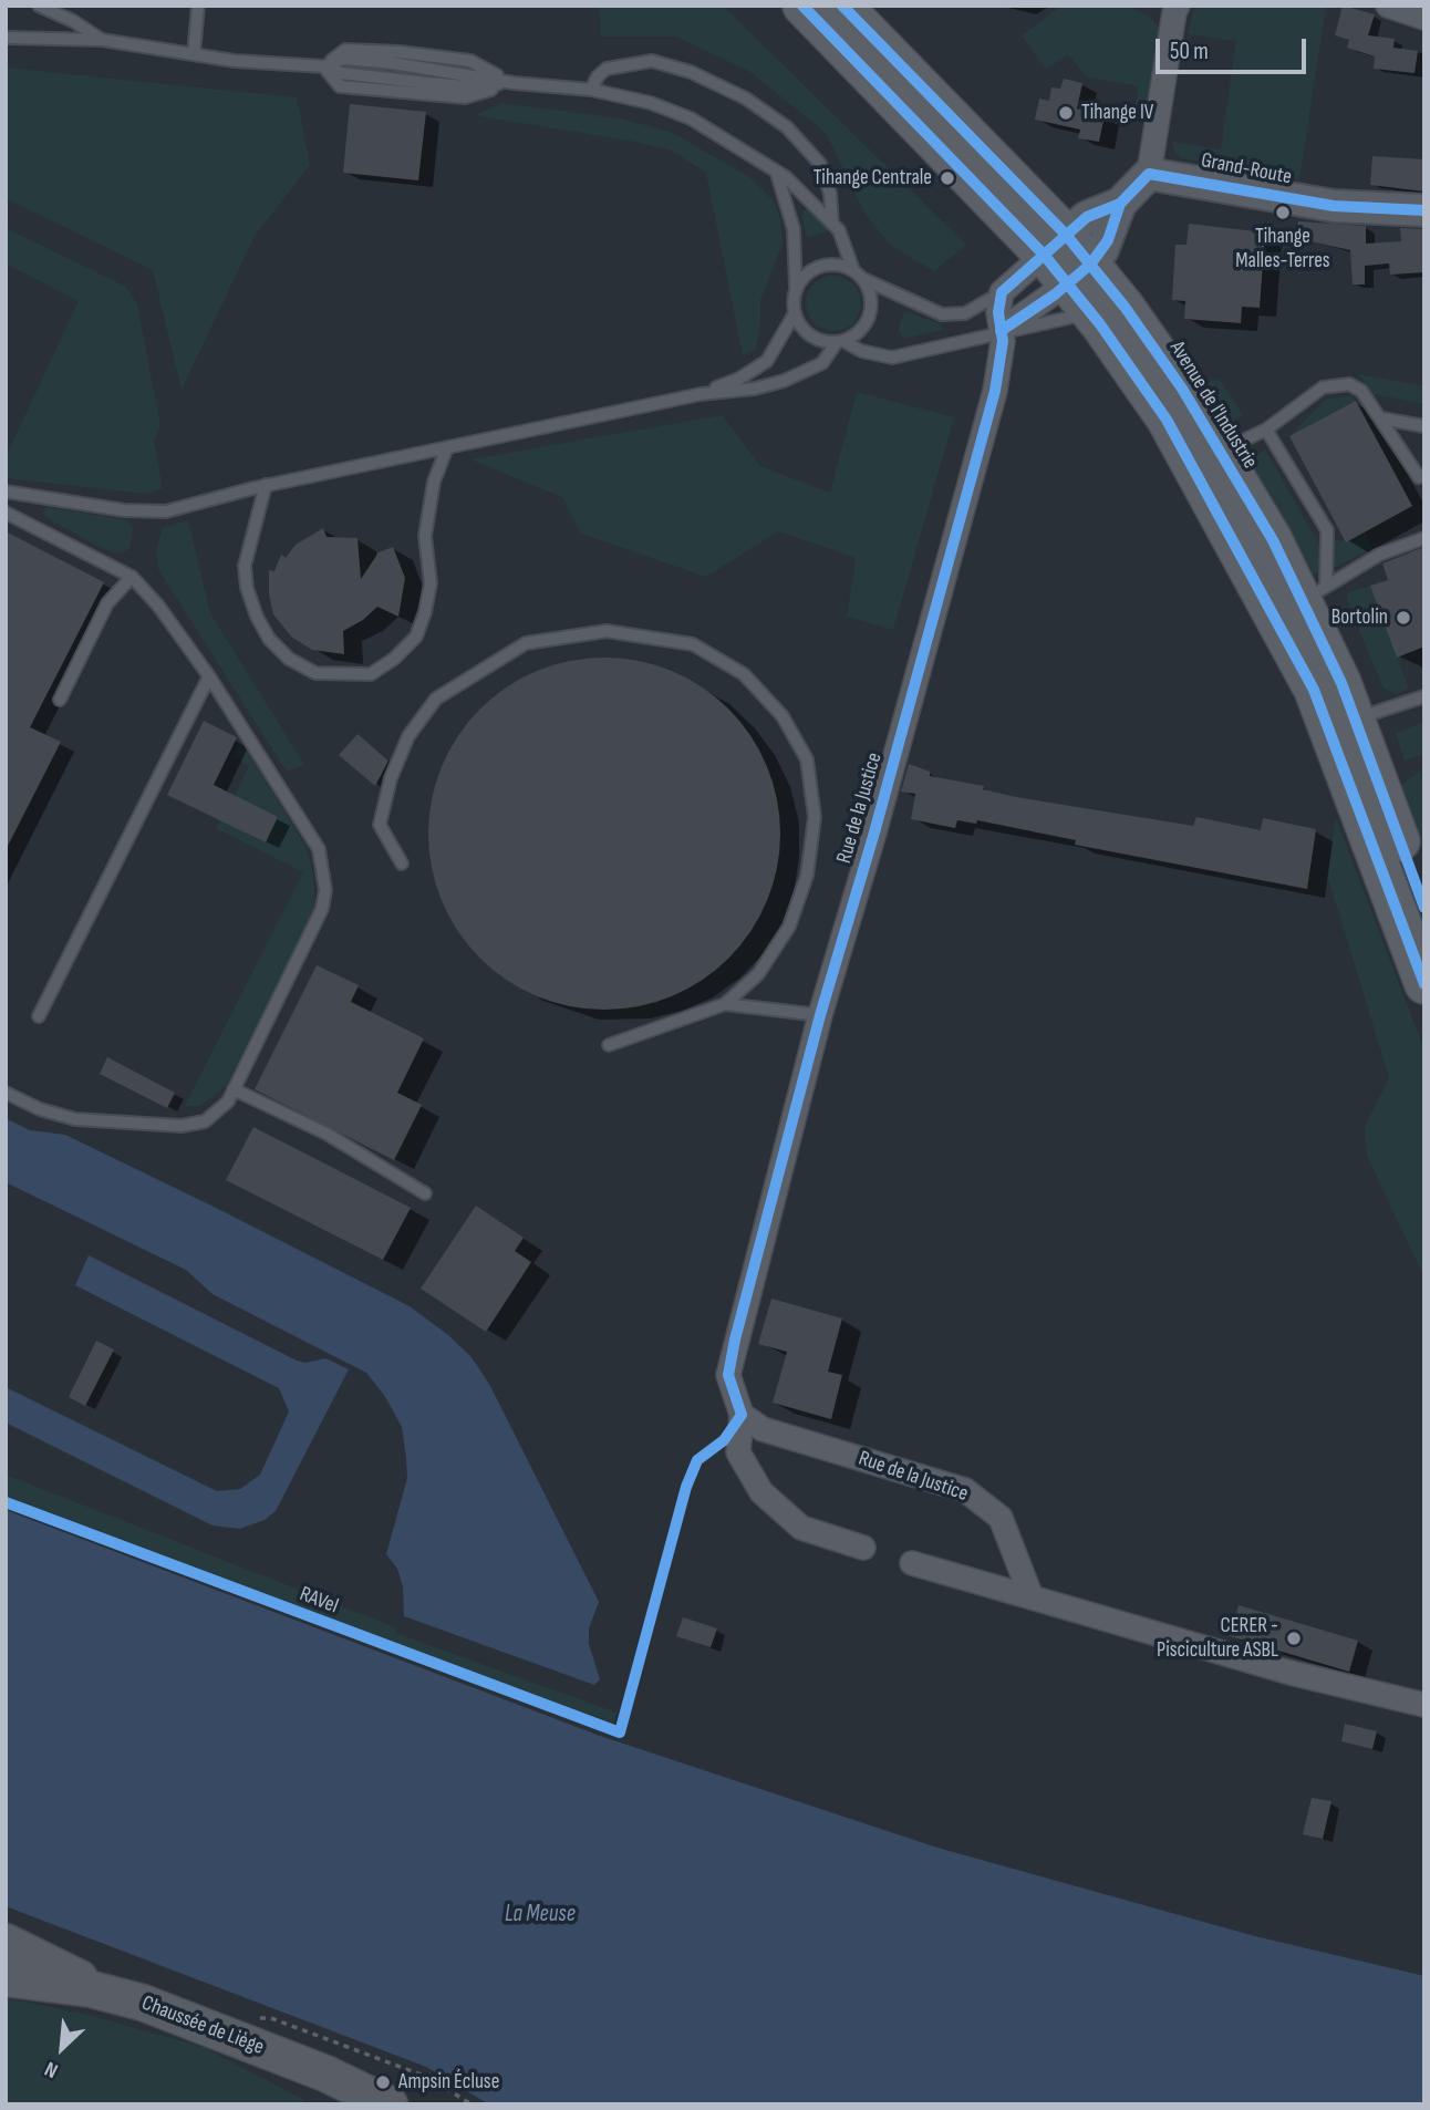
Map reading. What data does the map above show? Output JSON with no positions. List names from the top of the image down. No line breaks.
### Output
{"streets":{"main road":["Avenue de l'Industrie","Chaussée de Liège"],"street":["Grand-Route","Rue de la Justice"],"cycle path":["RAVel"]},"water":["La Meuse"],"places":["Tihange IV","Tihange Centrale","Tihange Malles-Terres","Bortolin","CERER - Pisciculture ASBL","Ampsin Écluse"],"scale_bar":"50 m","north":"bottom left"}
